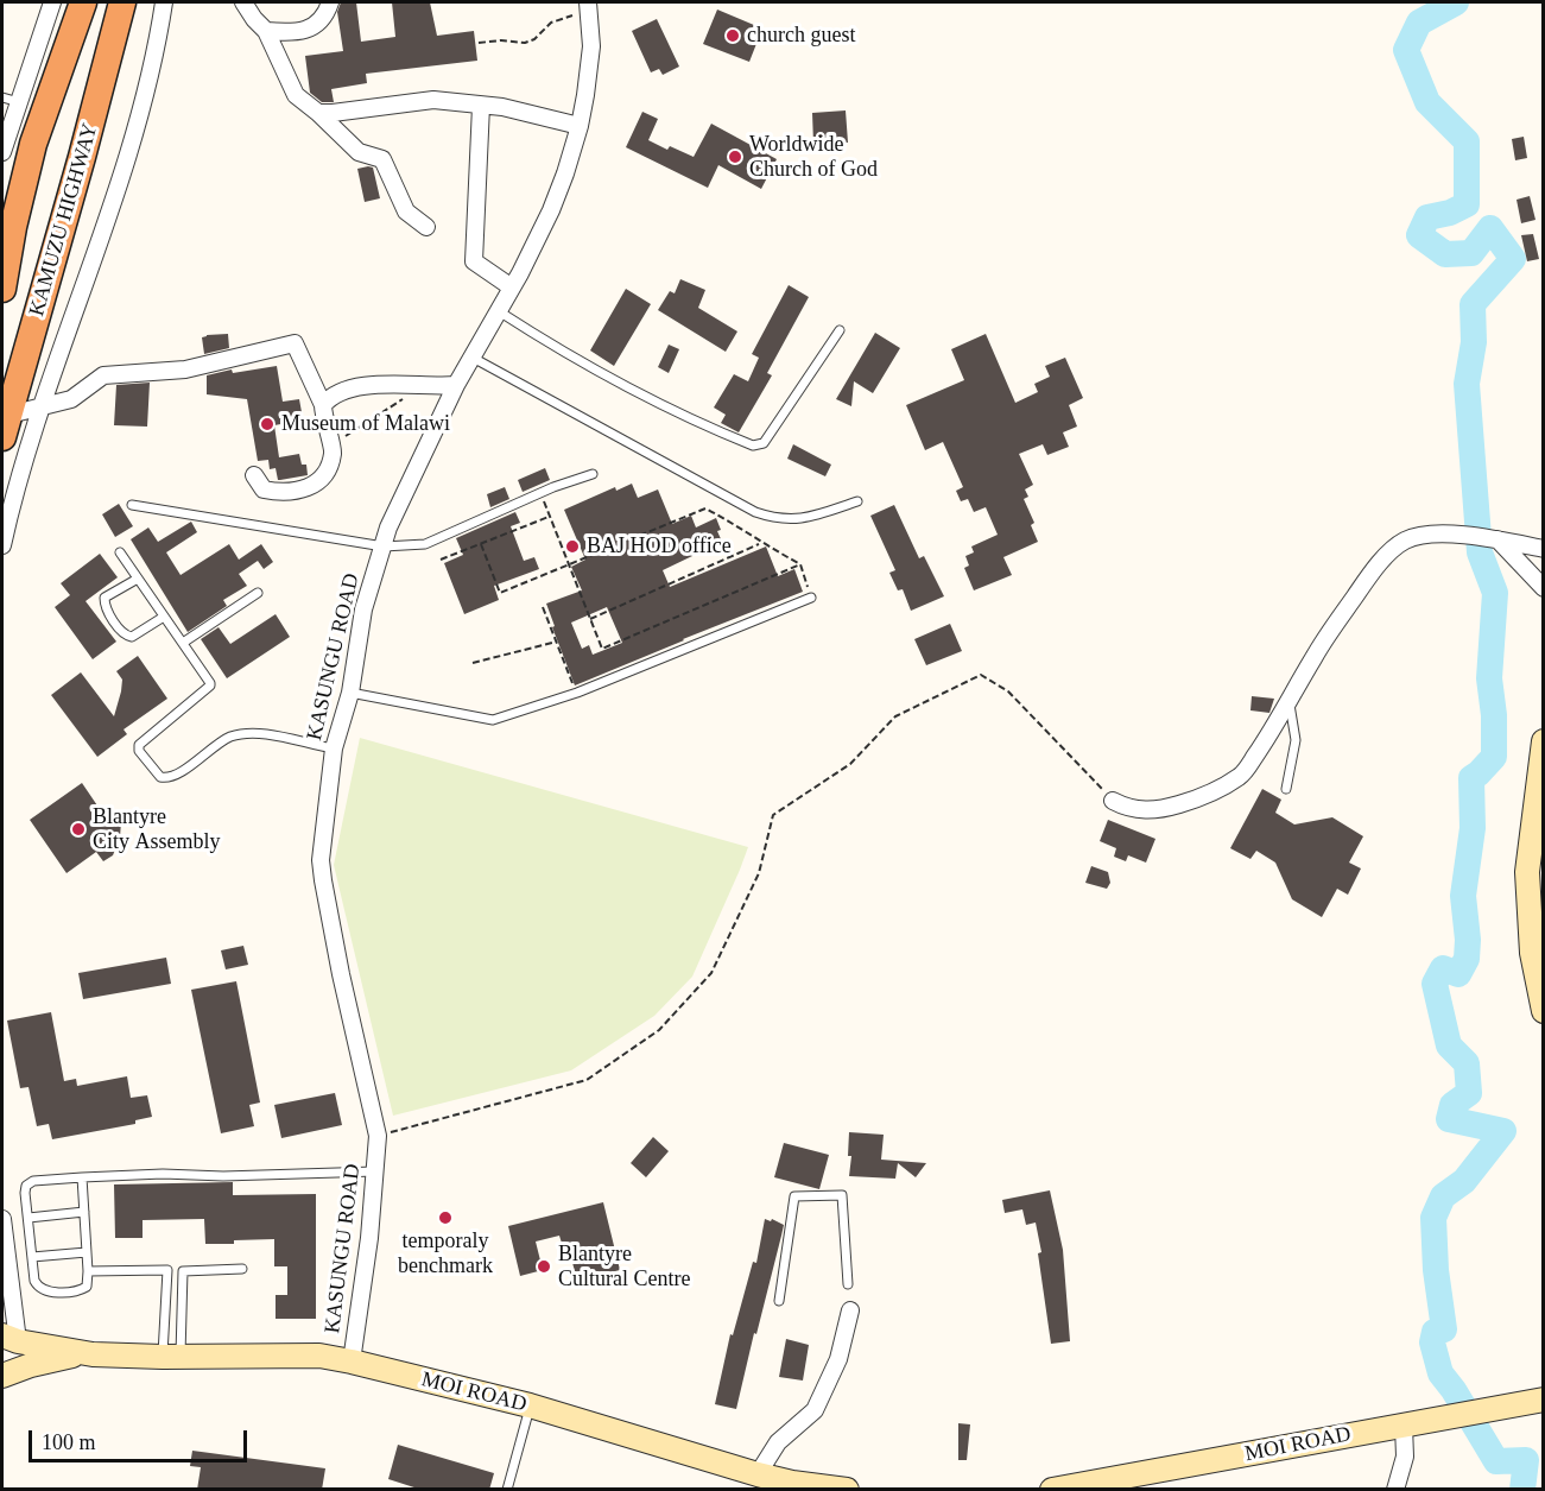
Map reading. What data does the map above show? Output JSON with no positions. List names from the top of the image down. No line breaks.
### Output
{"streets":{"highway":["KAMUZU HIGHWAY"],"main road":["MOI ROAD"],"street":["KASUNGU ROAD"]},"crossings":[["KASUNGU ROAD","MOI ROAD"]],"places":["church guest","Worldwide Church of God","Museum of Malawi","BAJ HOD office","Blantyre City Assembly","temporaly benchmark","Blantyre Cultural Centre"],"scale_bar":"100 m"}
